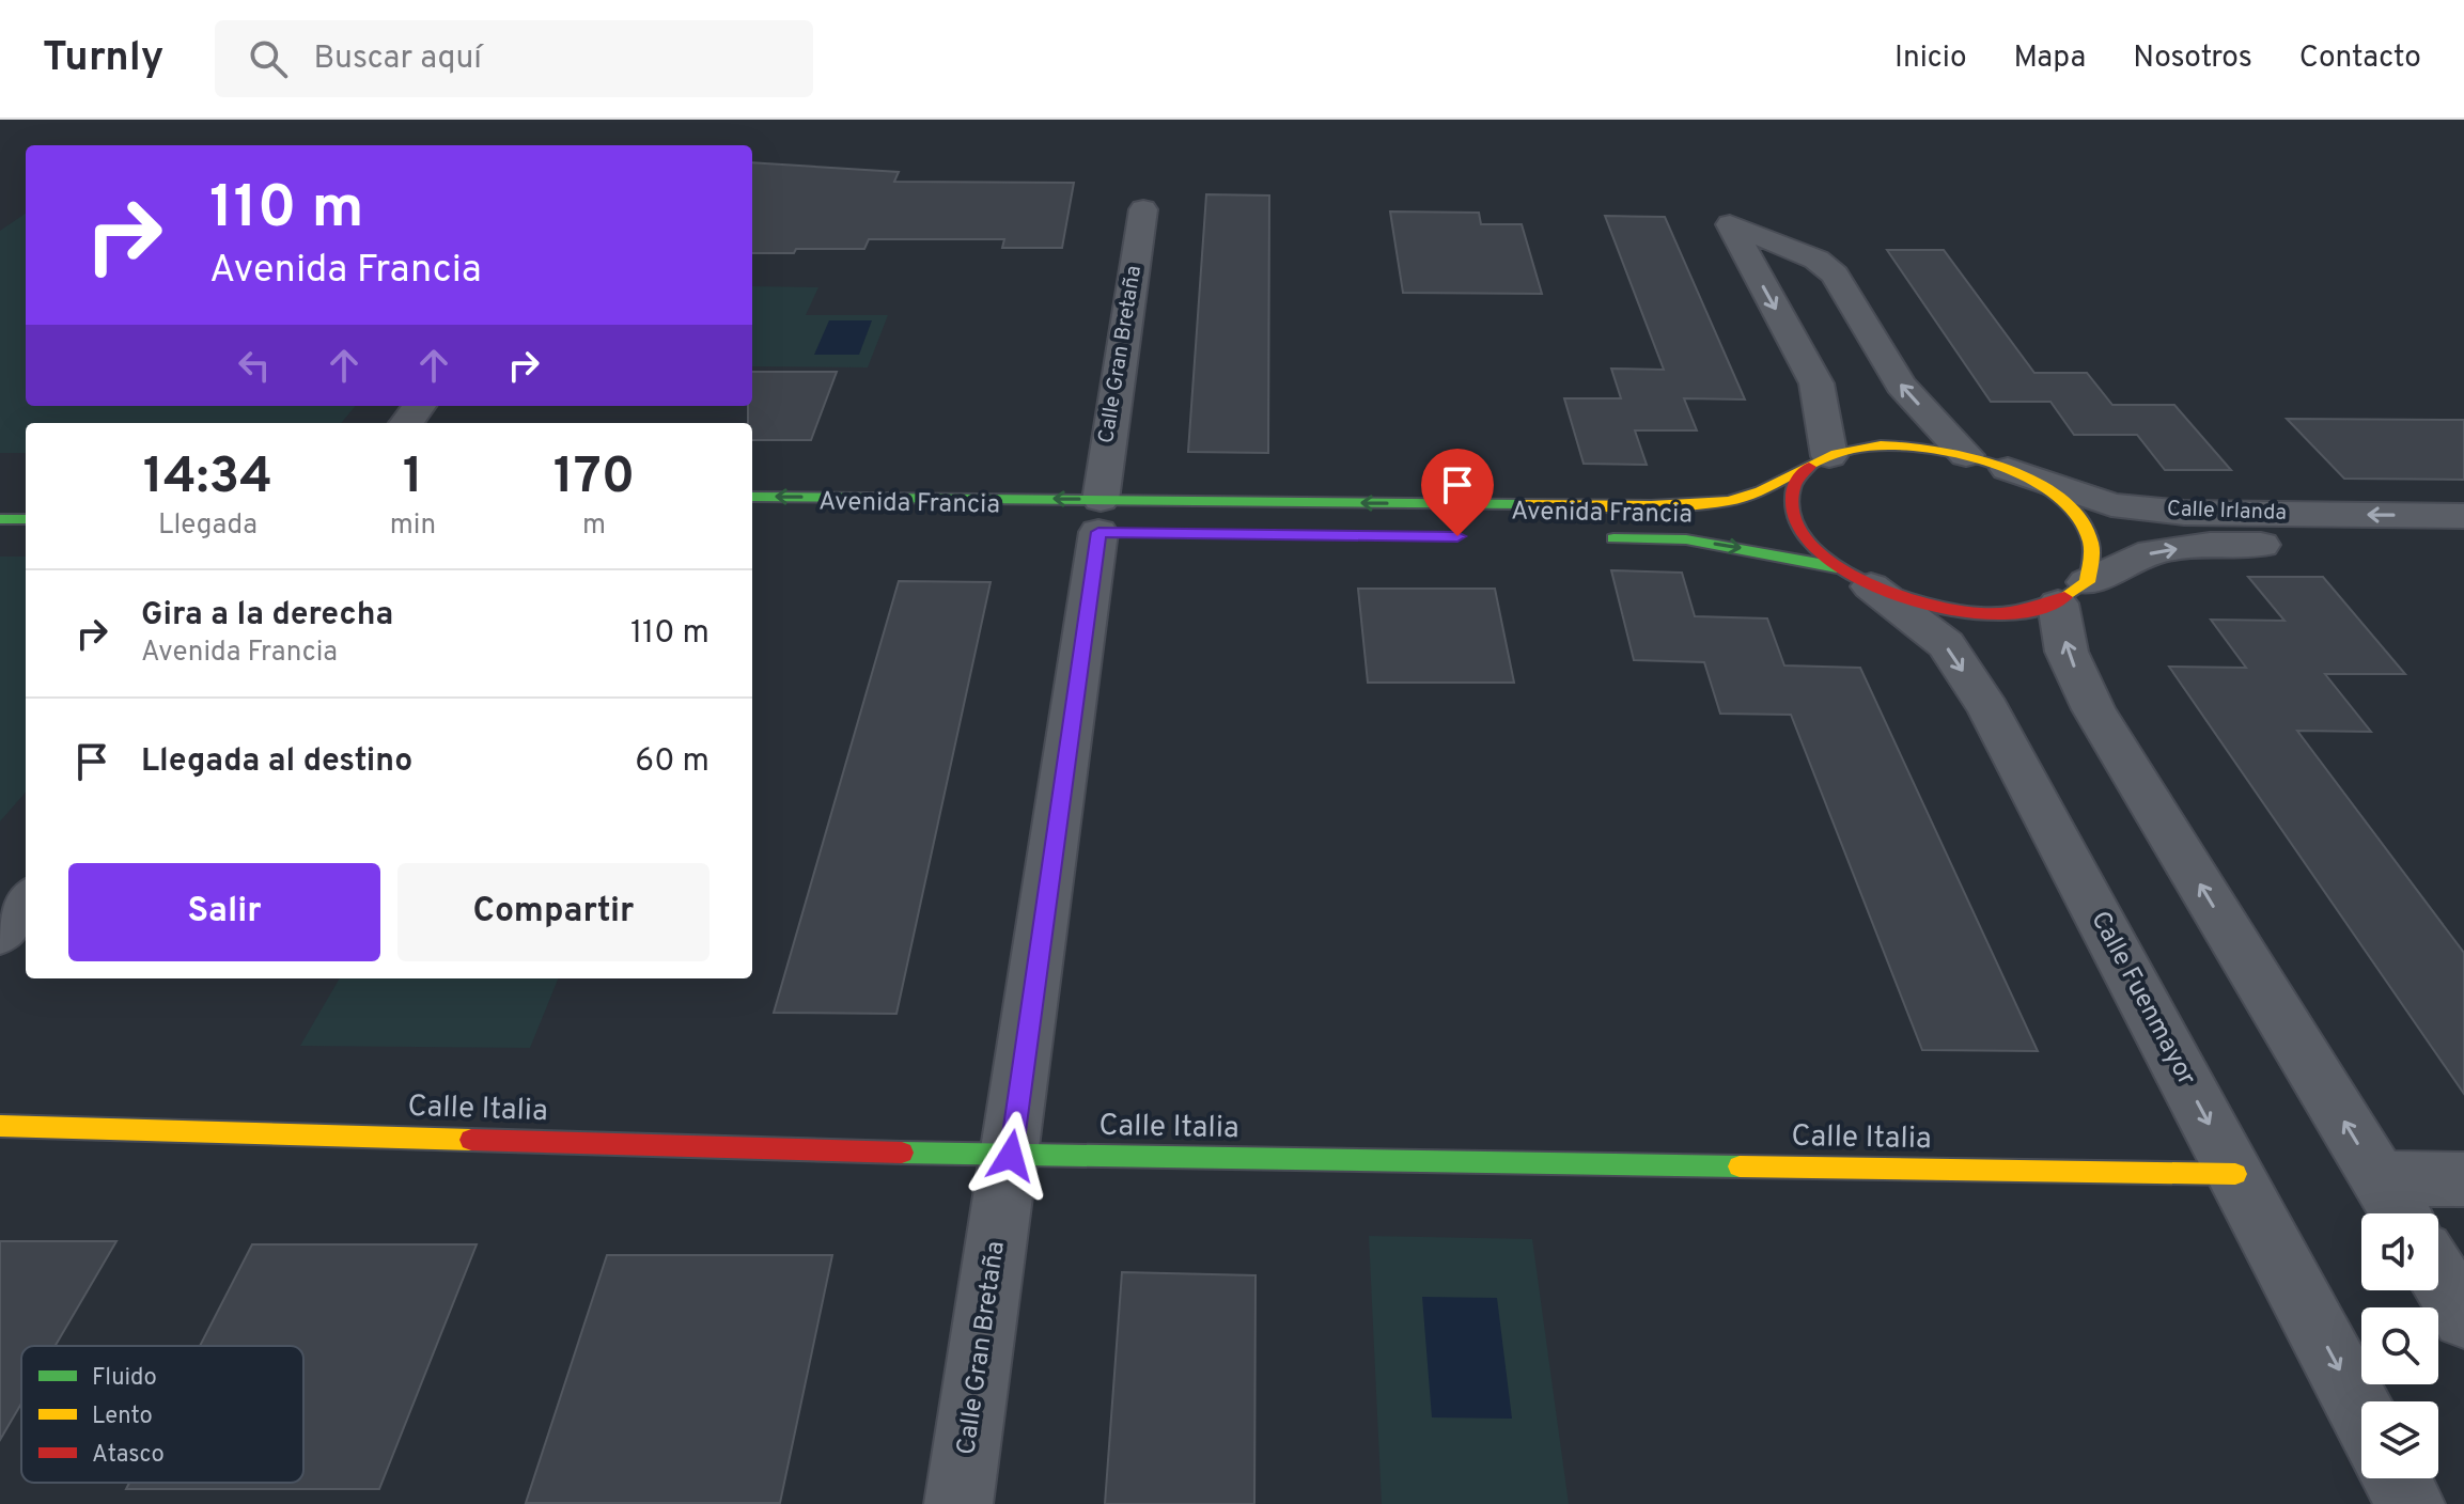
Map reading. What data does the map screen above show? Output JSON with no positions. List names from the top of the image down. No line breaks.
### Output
{"streets":{"main road":["Avenida Francia","Calle Italia"],"street":["Calle Gran Bretaña","Calle Irlanda","Calle Fuenmayor"]},"crossings":[["Calle Gran Bretaña","Avenida Francia"],["Calle Gran Bretaña","Calle Italia"],["Avenida Francia","Calle Irlanda"],["Avenida Francia","Calle Fuenmayor"],["Calle Fuenmayor","Calle Italia"]],"legend":["Fluido","Lento","Atasco"],"page":{"header":"Turnly","search":"Buscar aquí","nav":["Inicio","Mapa","Nosotros","Contacto"],"turn":["110 m","Avenida Francia"],"eta":["14:34","Llegada","1","min","170","m"],"list":[{"name":"Gira a la derecha","note":"Avenida Francia","value":"110 m"},{"name":"Llegada al destino","value":"60 m"}],"buttons":["Salir","Compartir"]}}
